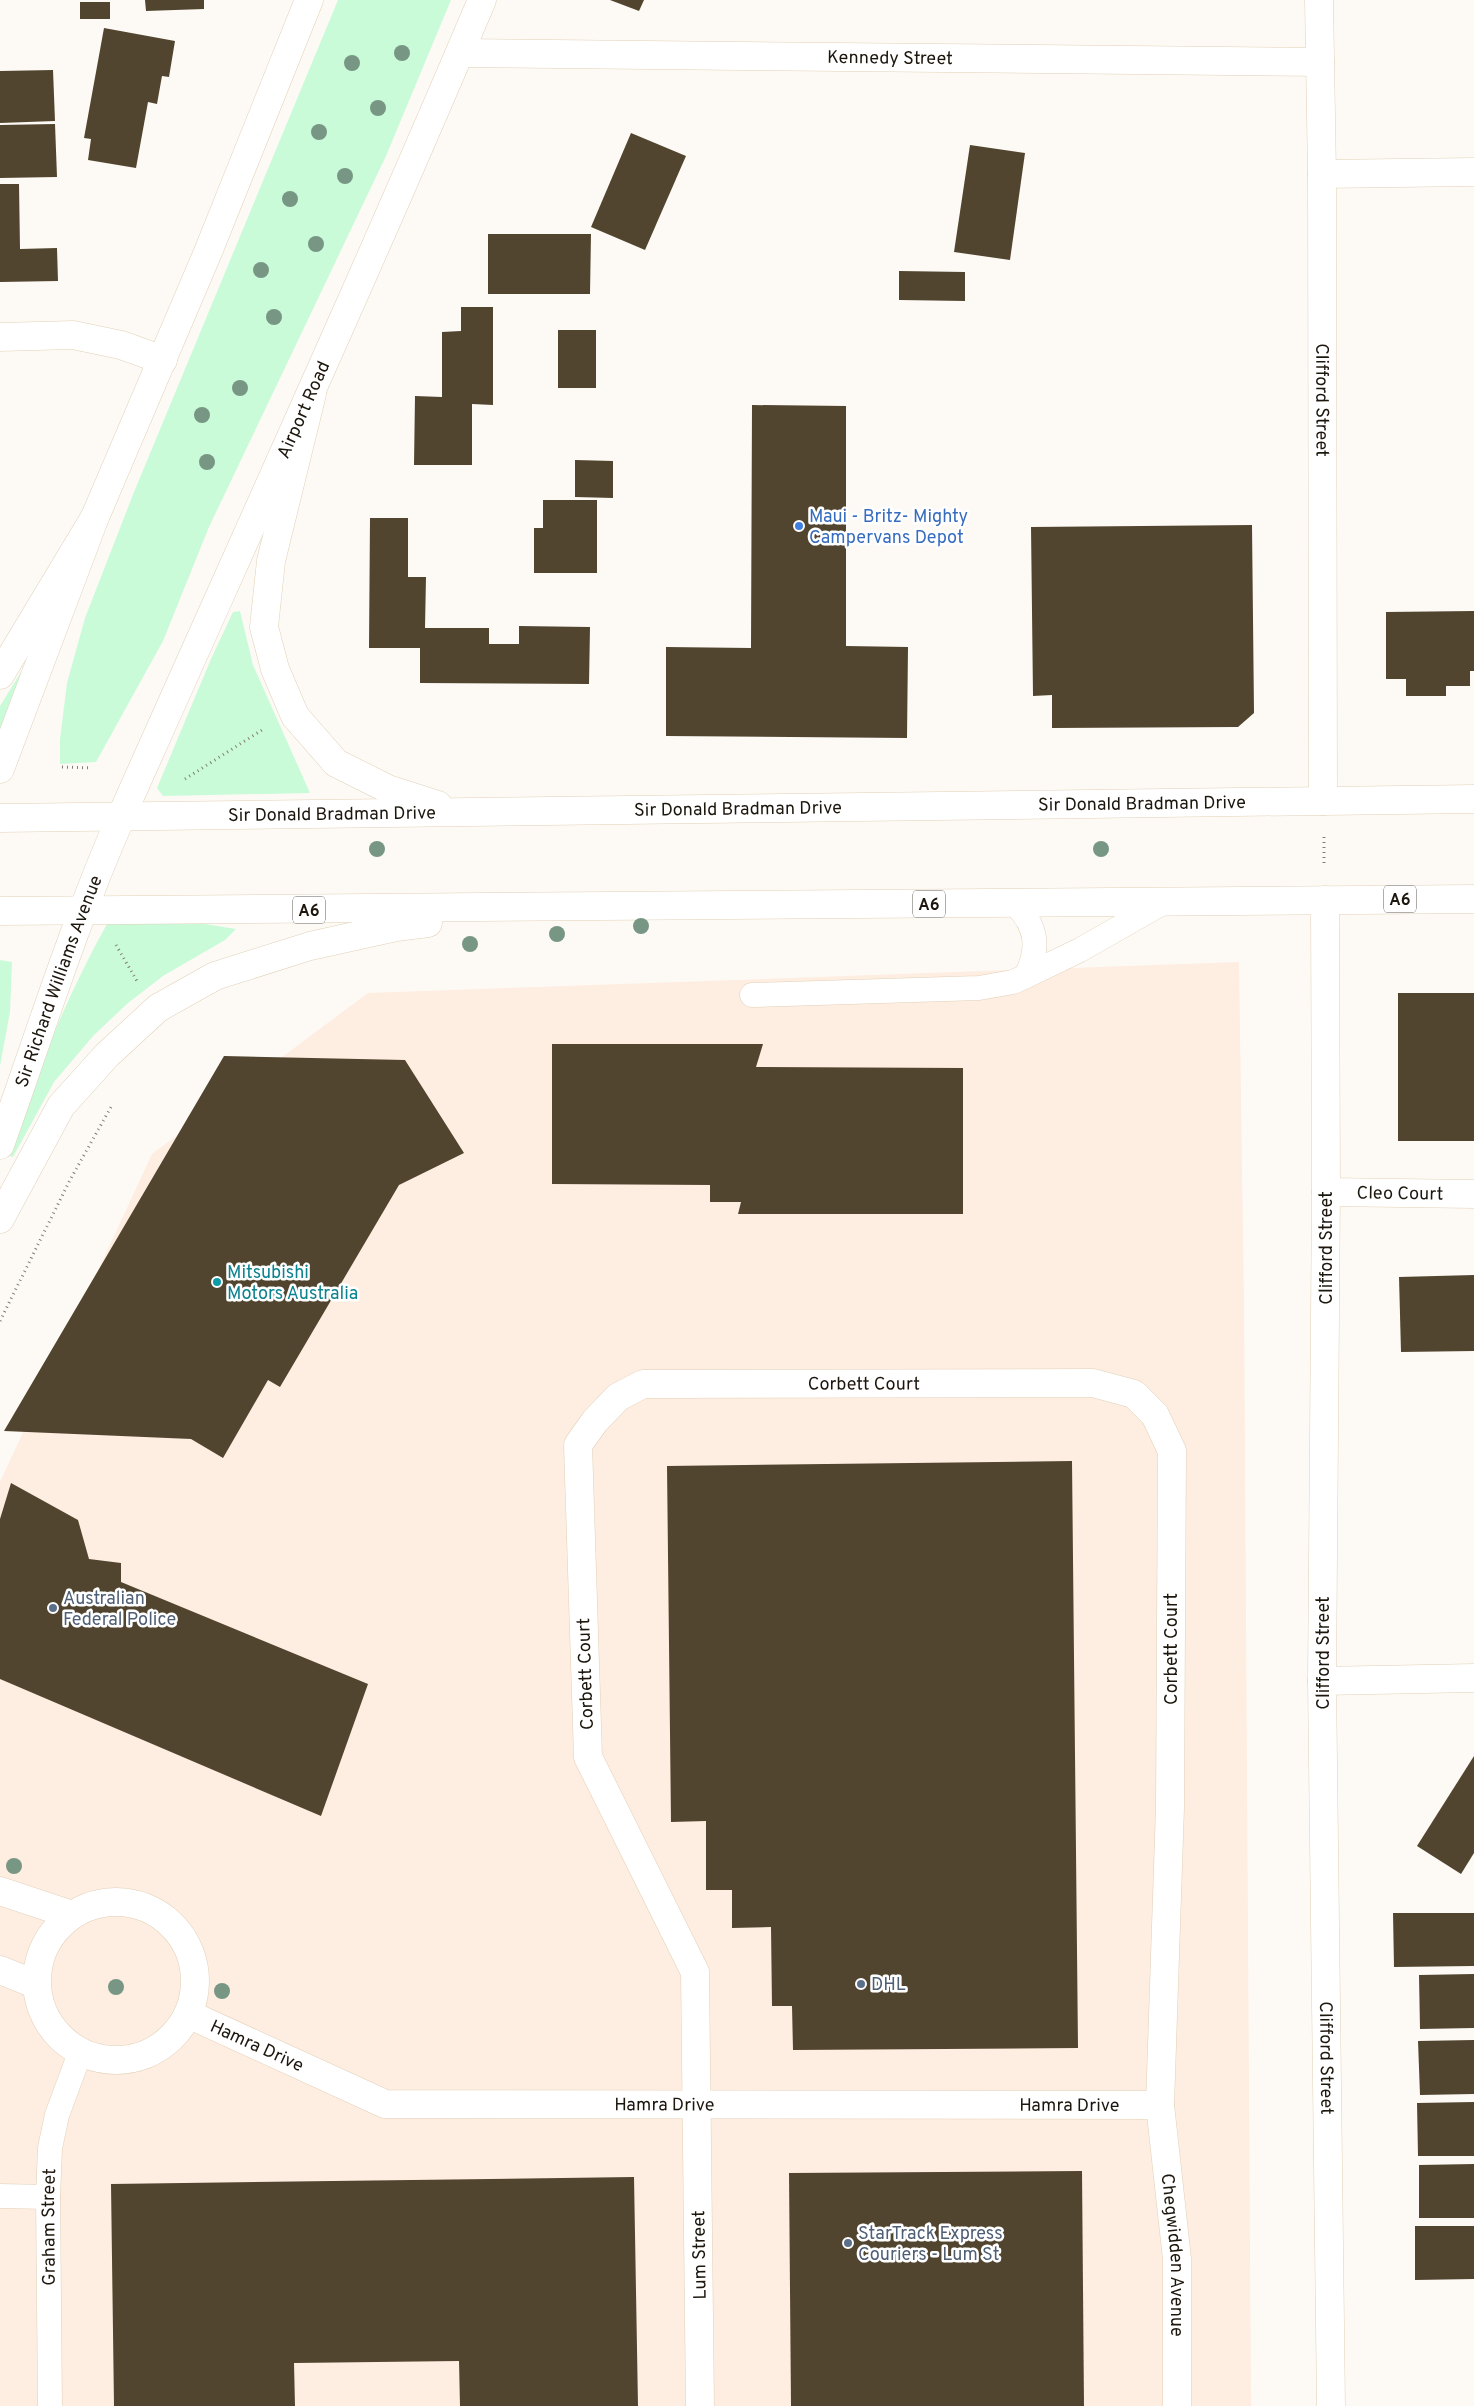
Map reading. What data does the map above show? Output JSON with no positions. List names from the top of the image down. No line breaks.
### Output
{"streets":{"street":["Kennedy Street","Clifford Street","Airport Road","Sir Donald Bradman Drive","A6","Sir Richard Williams Avenue","Cleo Court","Corbett Court","Hamra Drive","Lum Street","Chegwidden Avenue"],"lane":["Graham Street"]},"crossings":[["Kennedy Street","Clifford Street"],["Kennedy Street","Airport Road"],["Clifford Street","Sir Donald Bradman Drive"],["Clifford Street","A6"],["Clifford Street","Cleo Court"],["Airport Road","Sir Donald Bradman Drive"],["Airport Road","Sir Richard Williams Avenue"],["Sir Donald Bradman Drive","Sir Richard Williams Avenue"],["A6","Sir Richard Williams Avenue"],["Corbett Court","Hamra Drive"],["Corbett Court","Lum Street"],["Corbett Court","Chegwidden Avenue"],["Hamra Drive","Graham Street"],["Hamra Drive","Lum Street"],["Hamra Drive","Chegwidden Avenue"]],"places":["Maui - Britz- Mighty Campervans Depot","Mitsubishi Motors Australia","Australian Federal Police","DHL","StarTrack Express Couriers - Lum St"]}
